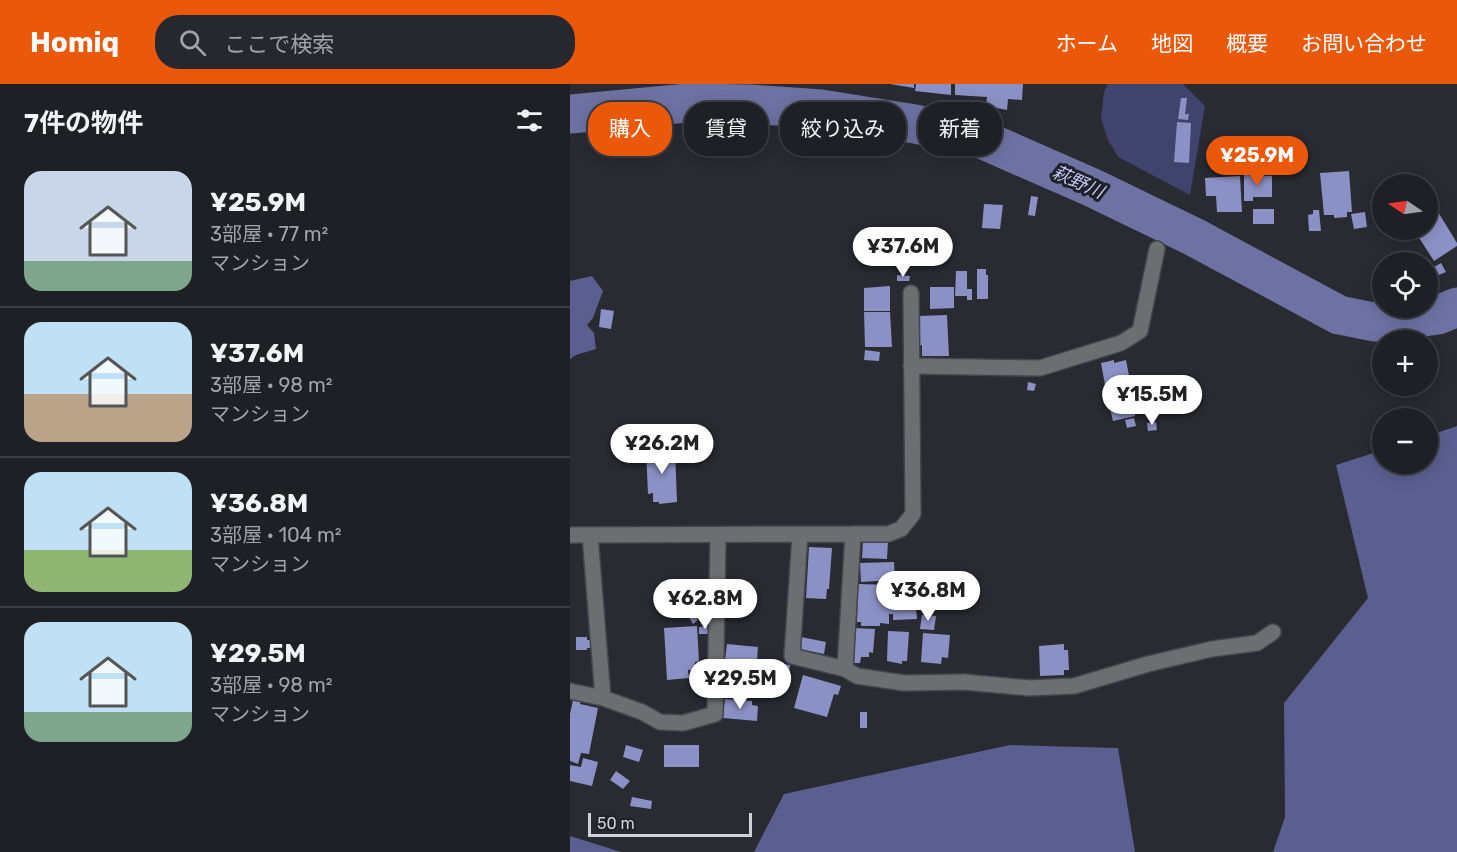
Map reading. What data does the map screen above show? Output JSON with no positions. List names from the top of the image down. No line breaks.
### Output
{"water":["萩野川"],"scale_bar":"50 m","north":"left","page":{"header":"Homiq","search":"ここで検索","nav":["ホーム","地図","概要","お問い合わせ"],"heading":"7件の物件","chip":["購入","賃貸","絞り込み","新着"],"price":["¥25.9M","¥37.6M","¥15.5M","¥26.2M","¥36.8M","¥62.8M","¥29.5M"],"list":[{"name":"¥25.9M","note":"3部屋 · 77 m² · マンション"},{"name":"¥37.6M","note":"3部屋 · 98 m² · マンション"},{"name":"¥36.8M","note":"3部屋 · 104 m² · マンション"},{"name":"¥29.5M","note":"3部屋 · 98 m² · マンション"}],"map_buttons":["+","−"],"scale":"50 m"}}
